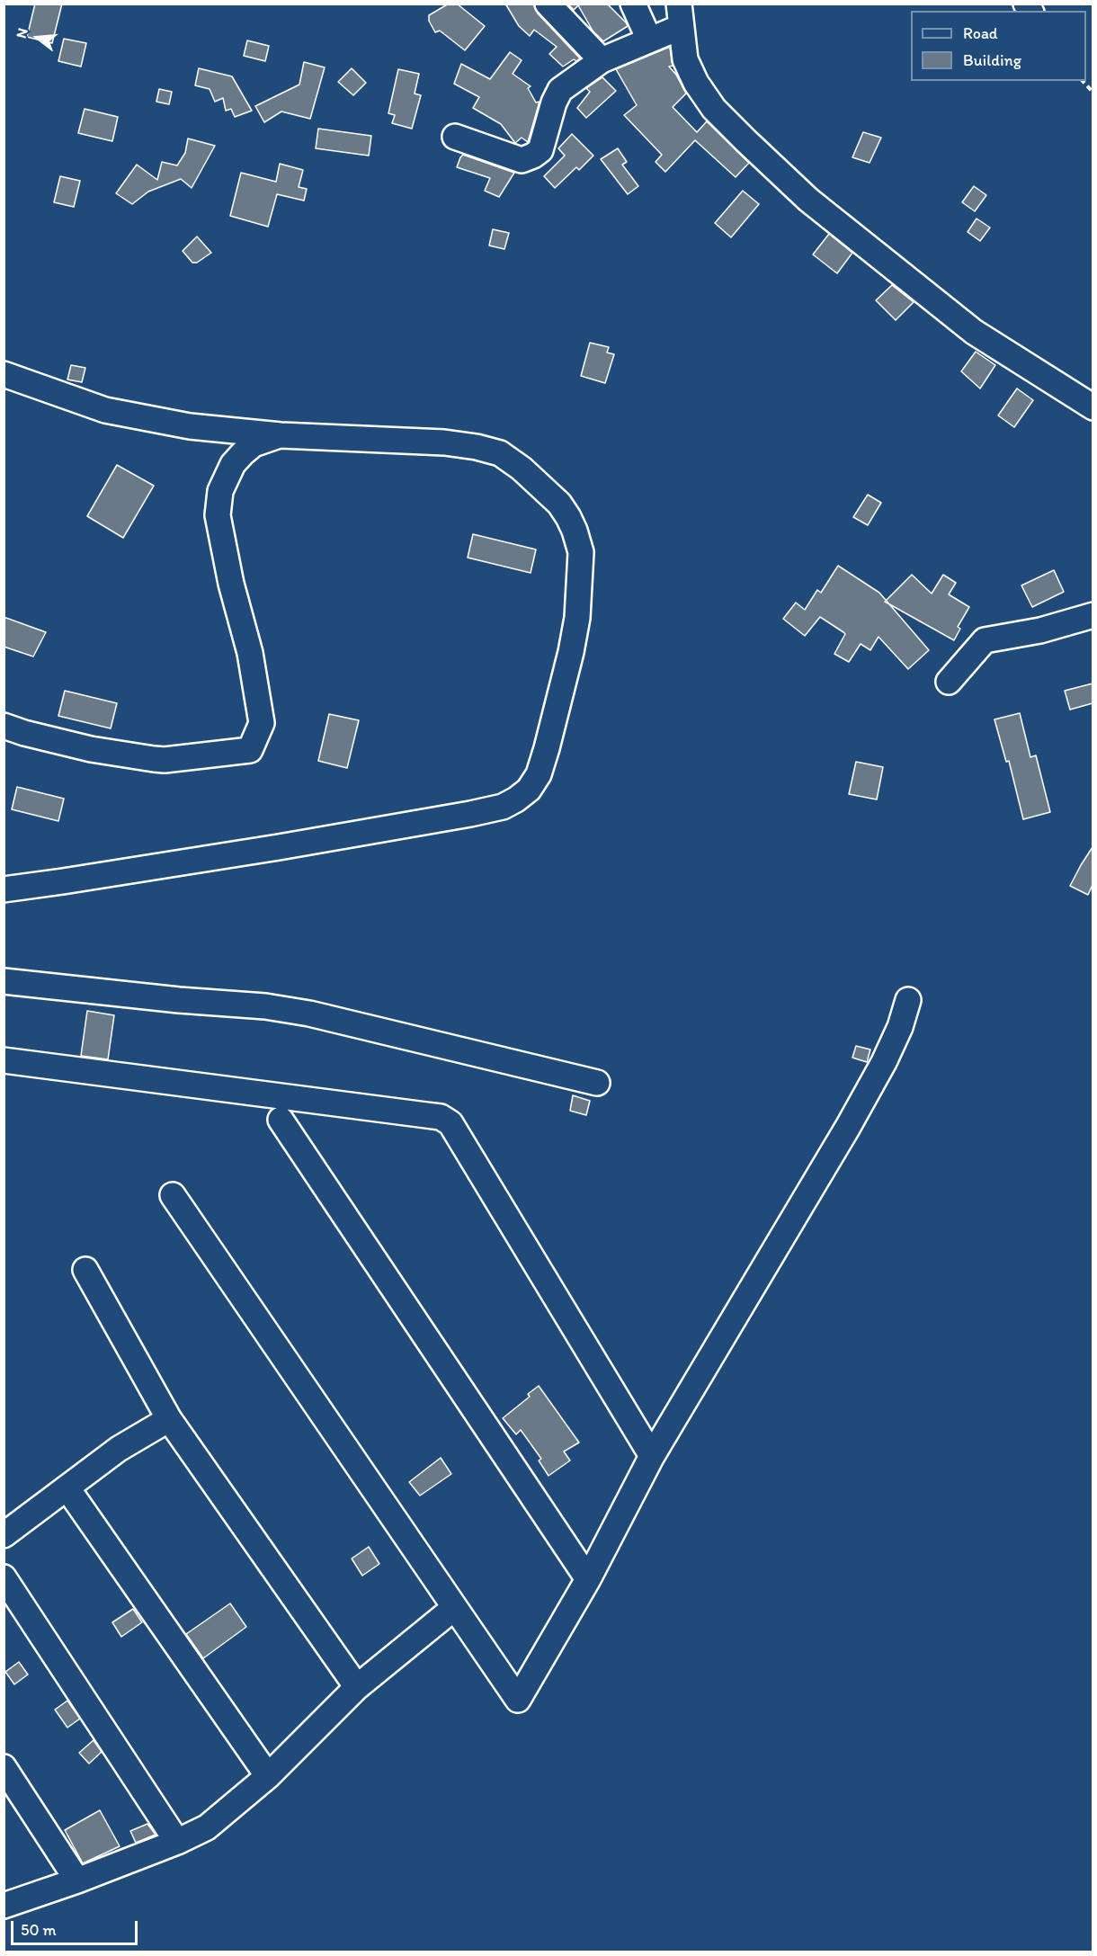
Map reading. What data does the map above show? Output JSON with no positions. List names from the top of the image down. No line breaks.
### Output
{"legend":["Road","Building"],"scale_bar":"50 m","north":"left"}
